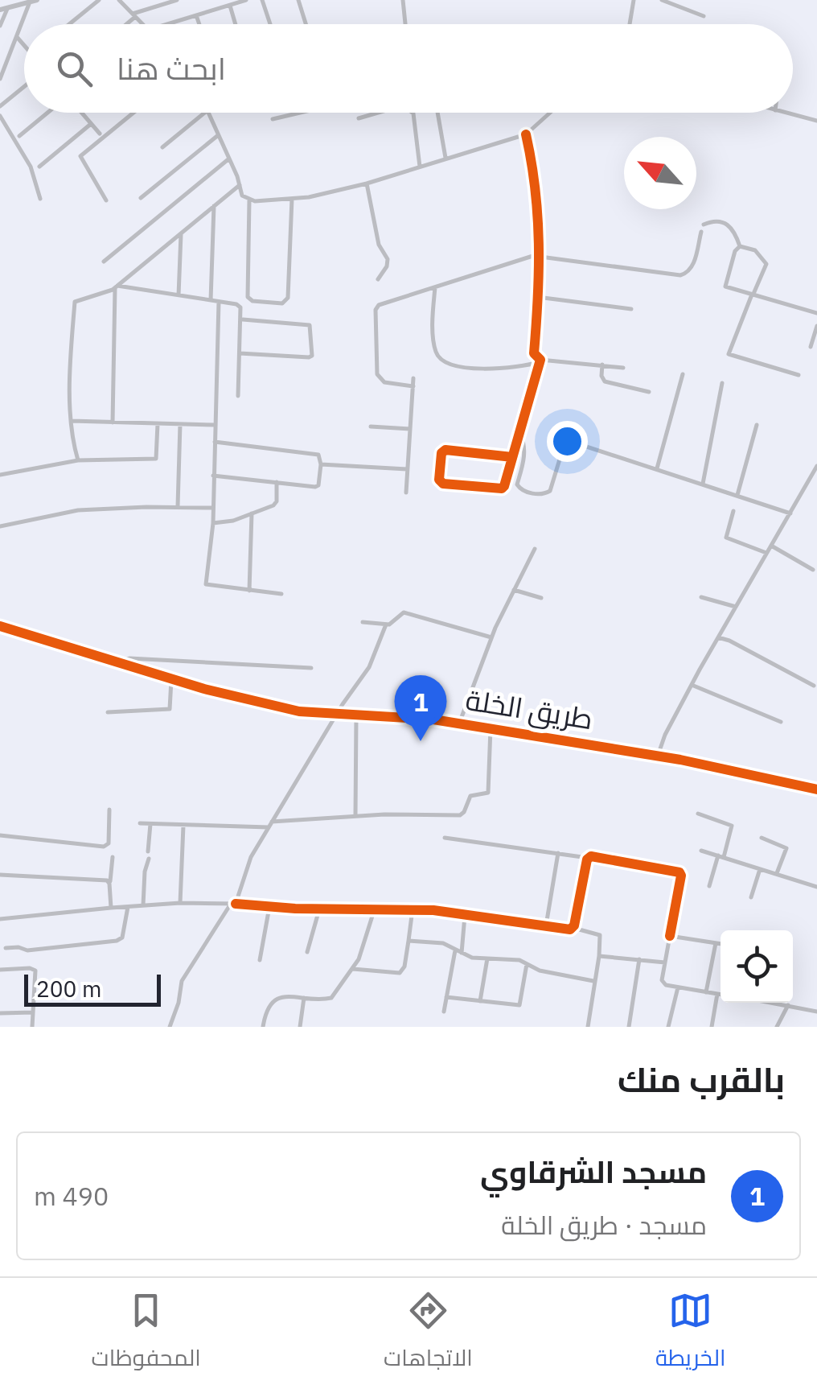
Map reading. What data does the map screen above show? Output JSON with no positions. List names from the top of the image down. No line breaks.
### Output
{"streets":{"street":["طريق الخلة"]},"scale_bar":"200 m","north":"top left","page":{"search":"ابحث هنا","pins":"1","scale":"200 m","heading":"بالقرب منك","list":[{"mark":"1","name":"مسجد الشرقاوي","note":"مسجد · طريق الخلة","value":"490 m"}],"nav":["الخريطة","الاتجاهات","المحفوظات"]}}
